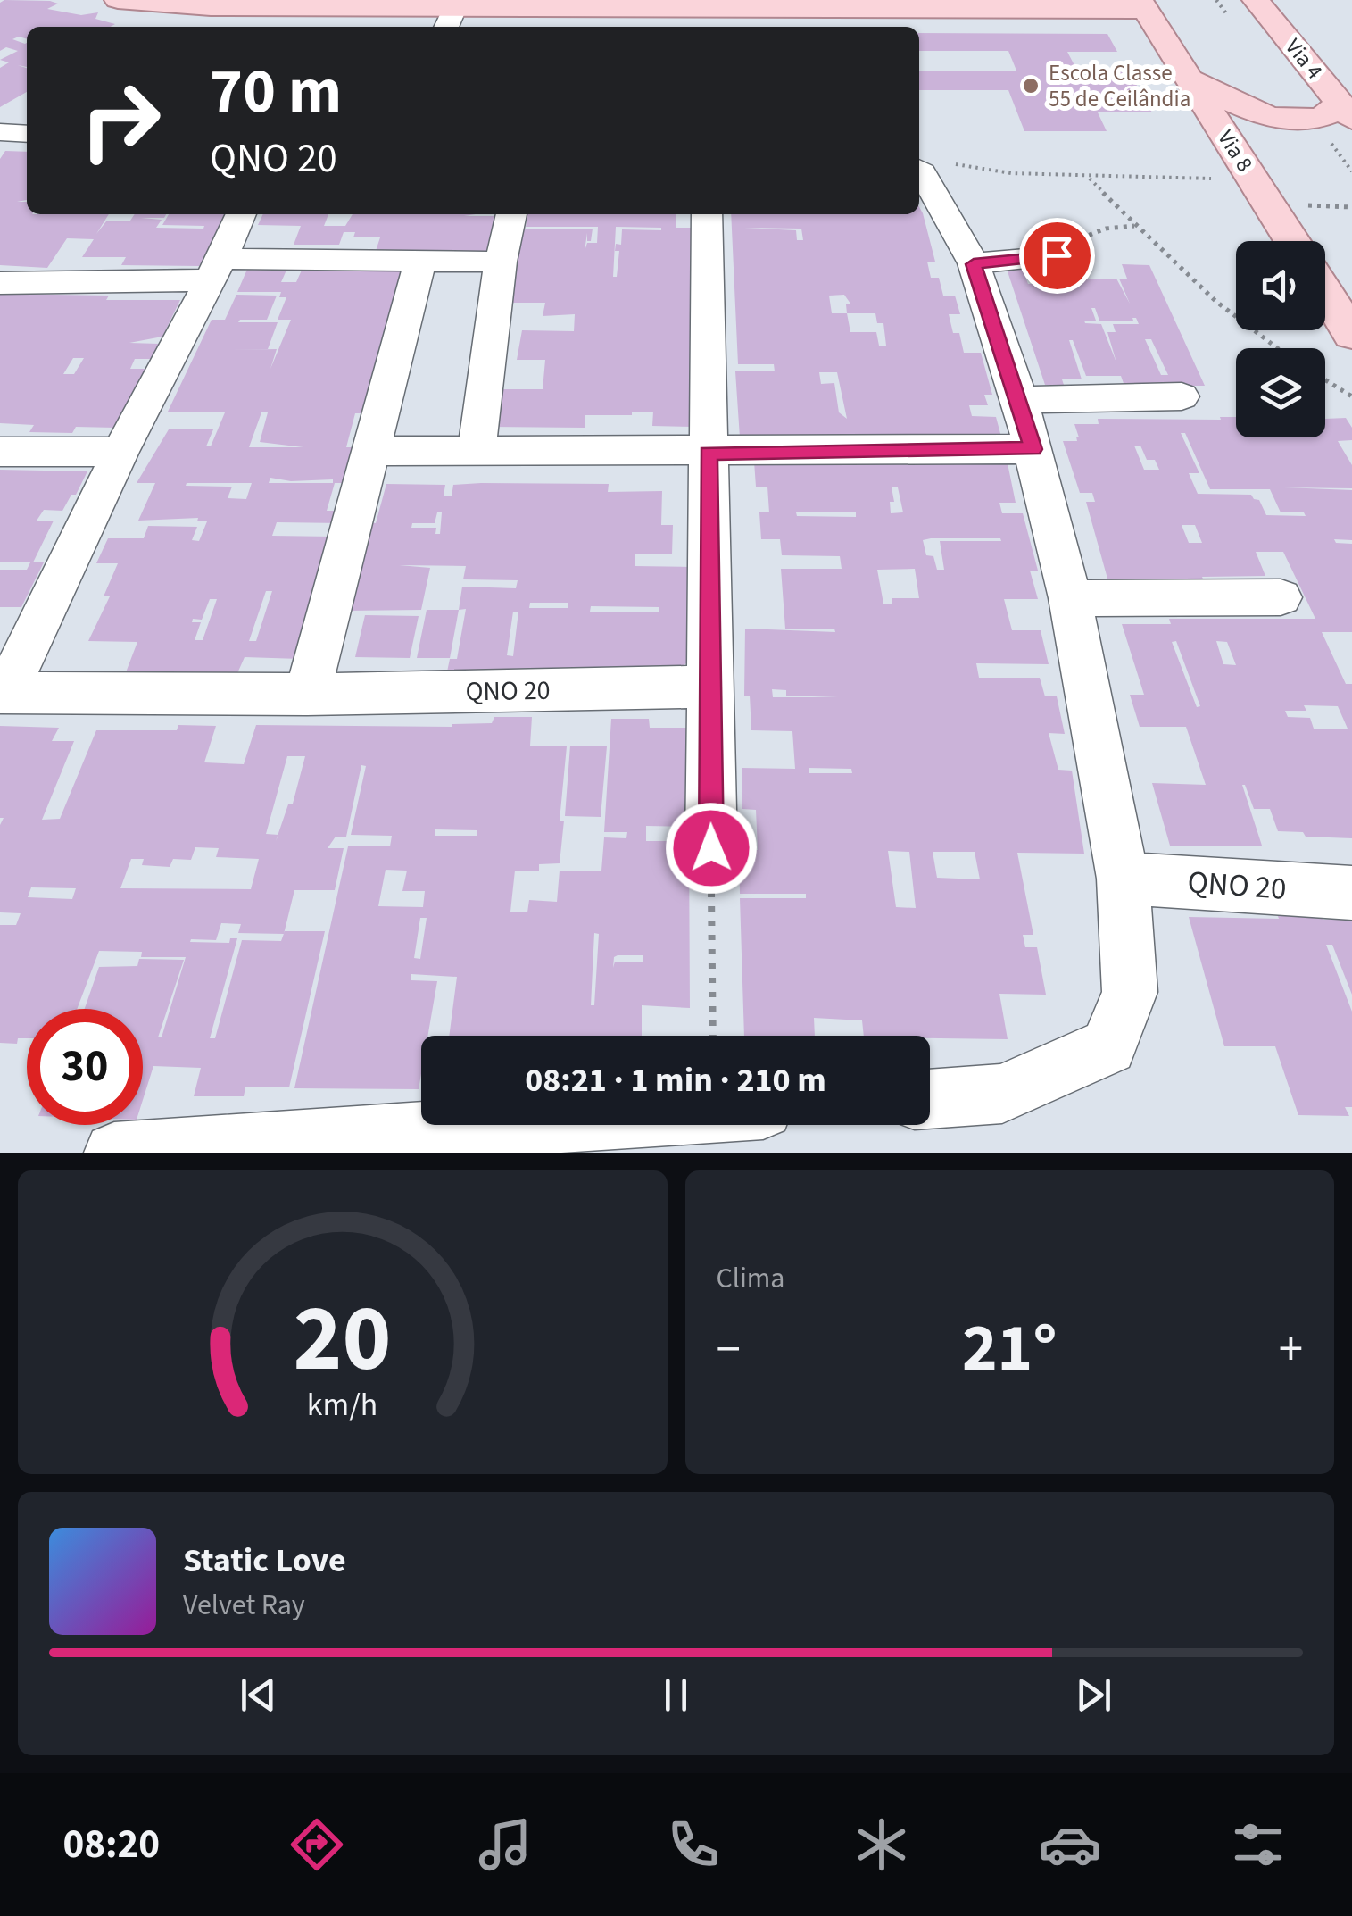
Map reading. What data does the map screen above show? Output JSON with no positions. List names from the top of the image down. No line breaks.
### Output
{"streets":{"main road":["Via 4","Via 8"],"street":["QNO 20"]},"places":["Escola Classe 55 de Ceilândia"],"page":{"turn":["70 m","QNO 20"],"limit":"30","trip":"08:21 · 1 min · 210 m","tile":"Clima","heat":["−","21°","+"],"song":["Static Love","Velvet Ray"],"tabs":"08:20","gauge":["20","km/h"]}}
